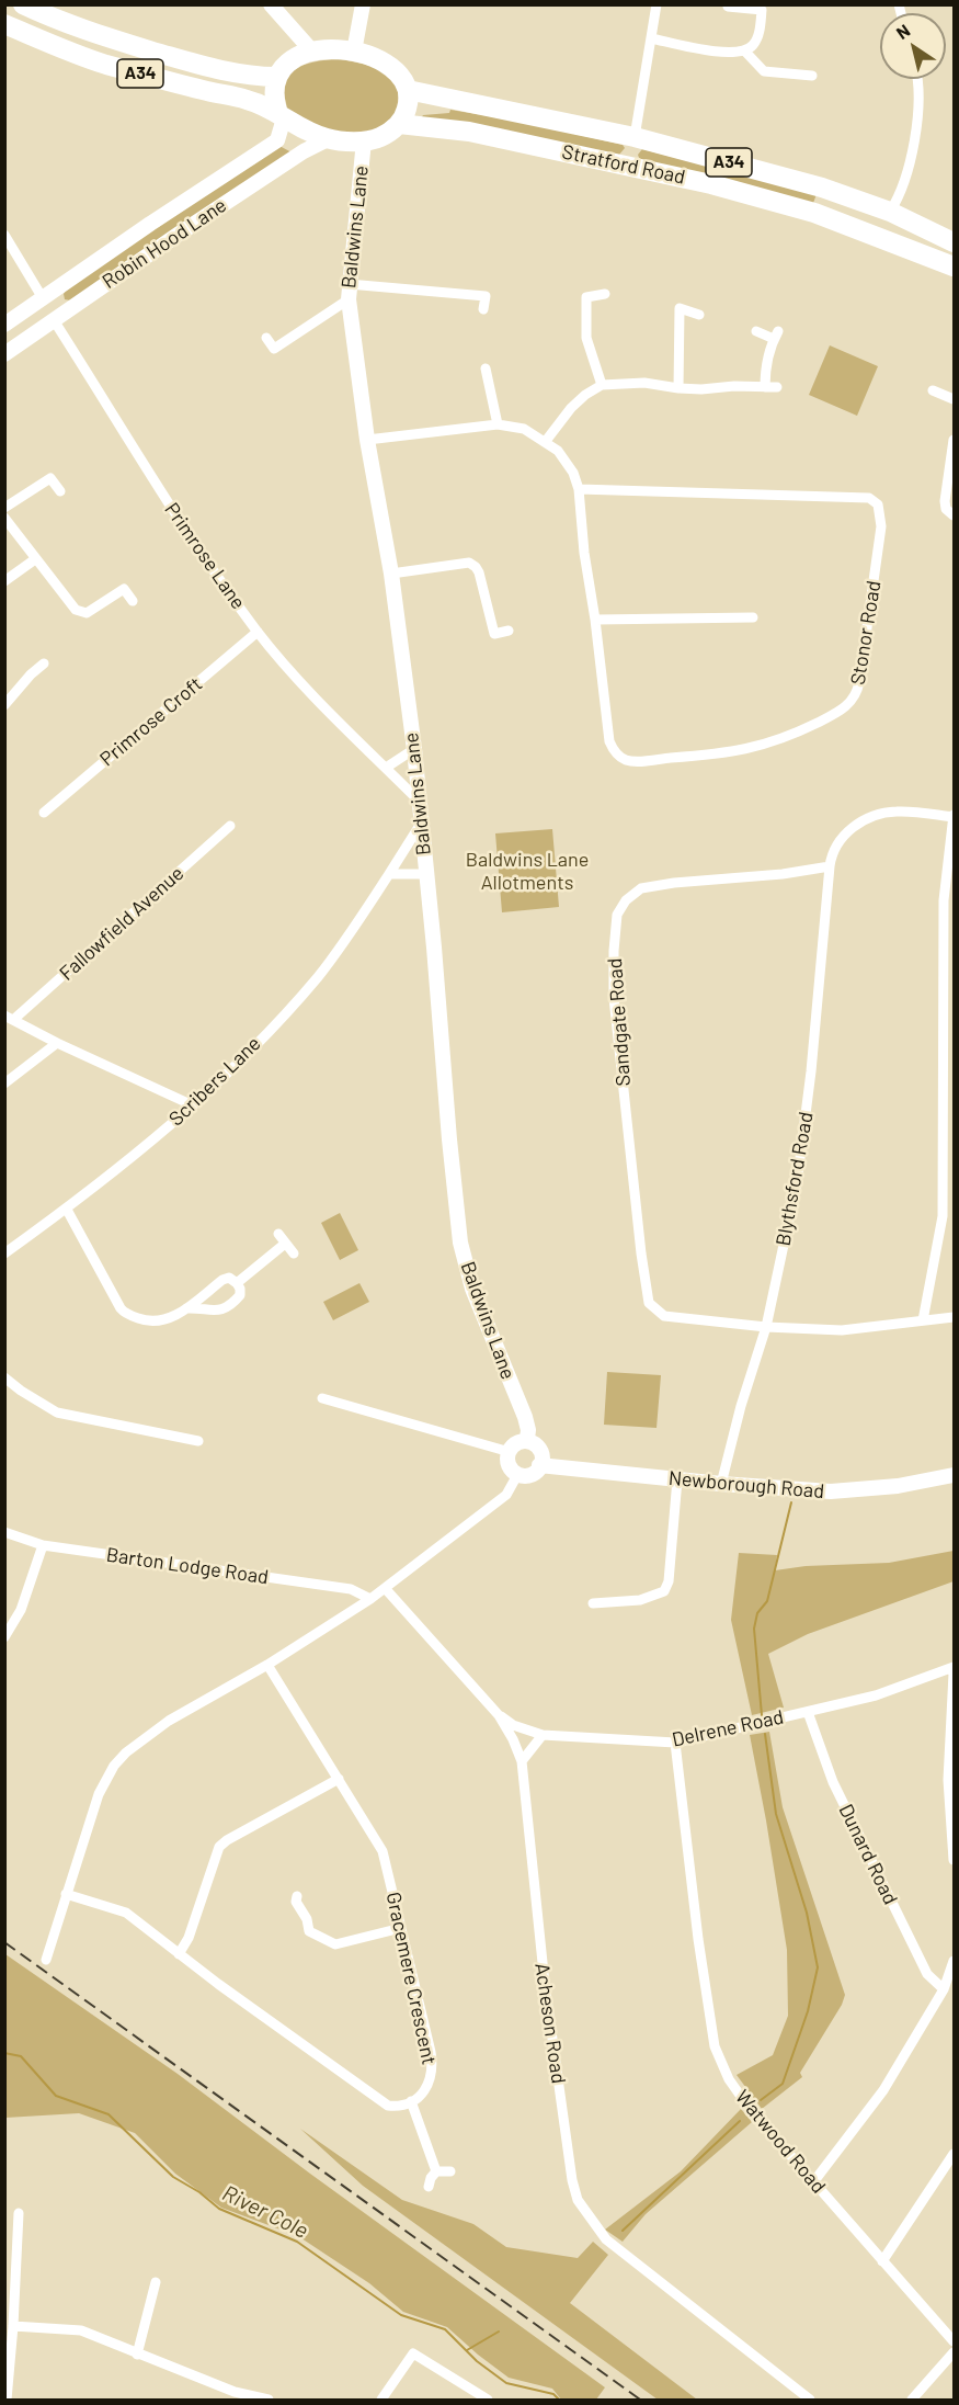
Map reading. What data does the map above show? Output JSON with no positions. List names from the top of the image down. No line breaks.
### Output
{"streets":{"highway":["A34","Stratford Road"],"street":["Baldwins Lane","Robin Hood Lane","Primrose Lane","Stonor Road","Primrose Croft","Fallowfield Avenue","Sandgate Road","Scribers Lane","Blythsford Road","Newborough Road","Barton Lodge Road","Delrene Road","Dunard Road","Gracemere Crescent","Acheson Road","Watwood Road"]},"crossings":[["A34","Stratford Road"],["A34","Baldwins Lane"],["A34","Robin Hood Lane"],["Stratford Road","Baldwins Lane"],["Stratford Road","Robin Hood Lane"],["Baldwins Lane","Robin Hood Lane"],["Baldwins Lane","Primrose Lane"],["Baldwins Lane","Stonor Road"],["Baldwins Lane","Scribers Lane"],["Baldwins Lane","Newborough Road"],["Robin Hood Lane","Primrose Lane"],["Primrose Lane","Primrose Croft"],["Sandgate Road","Blythsford Road"],["Blythsford Road","Newborough Road"],["Delrene Road","Dunard Road"],["Delrene Road","Acheson Road"],["Delrene Road","Watwood Road"]],"water":["River Cole"],"parks":["Baldwins Lane Allotments"],"north":"top left"}
